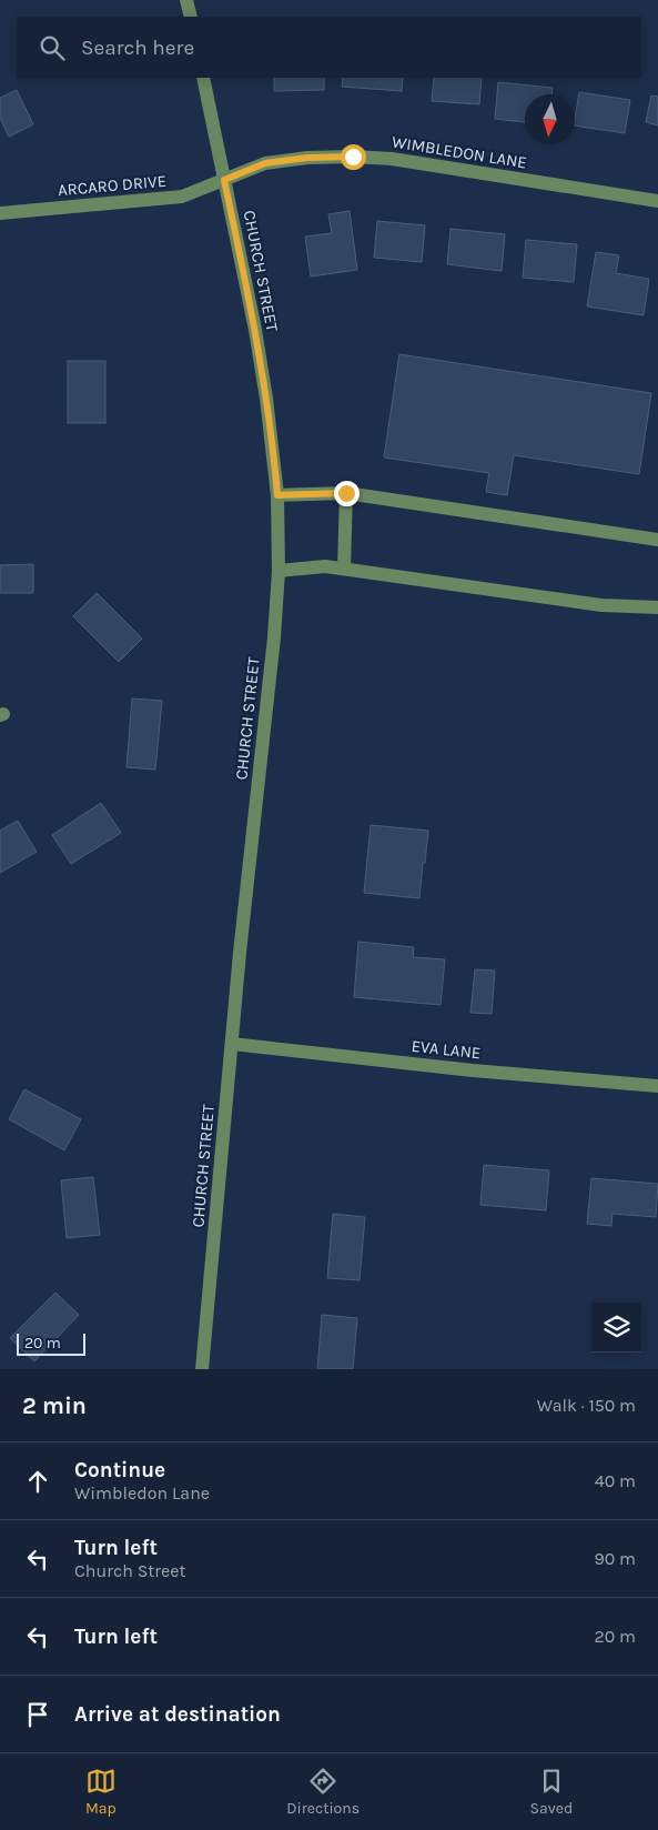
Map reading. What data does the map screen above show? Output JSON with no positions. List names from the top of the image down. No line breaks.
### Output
{"streets":{"street":["WIMBLEDON LANE","ARCARO DRIVE","CHURCH STREET","EVA LANE"]},"crossings":[["WIMBLEDON LANE","ARCARO DRIVE"],["WIMBLEDON LANE","CHURCH STREET"],["ARCARO DRIVE","CHURCH STREET"],["CHURCH STREET","EVA LANE"]],"scale_bar":"20 m","north":"bottom","page":{"search":"Search here","scale":"20 m","heading":["2 min","Walk · 150 m"],"list":[["Continue","Wimbledon Lane","40 m"],["Turn left","Church Street","90 m"],["Turn left","20 m"],"Arrive at destination"],"nav":["Map","Directions","Saved"]}}
